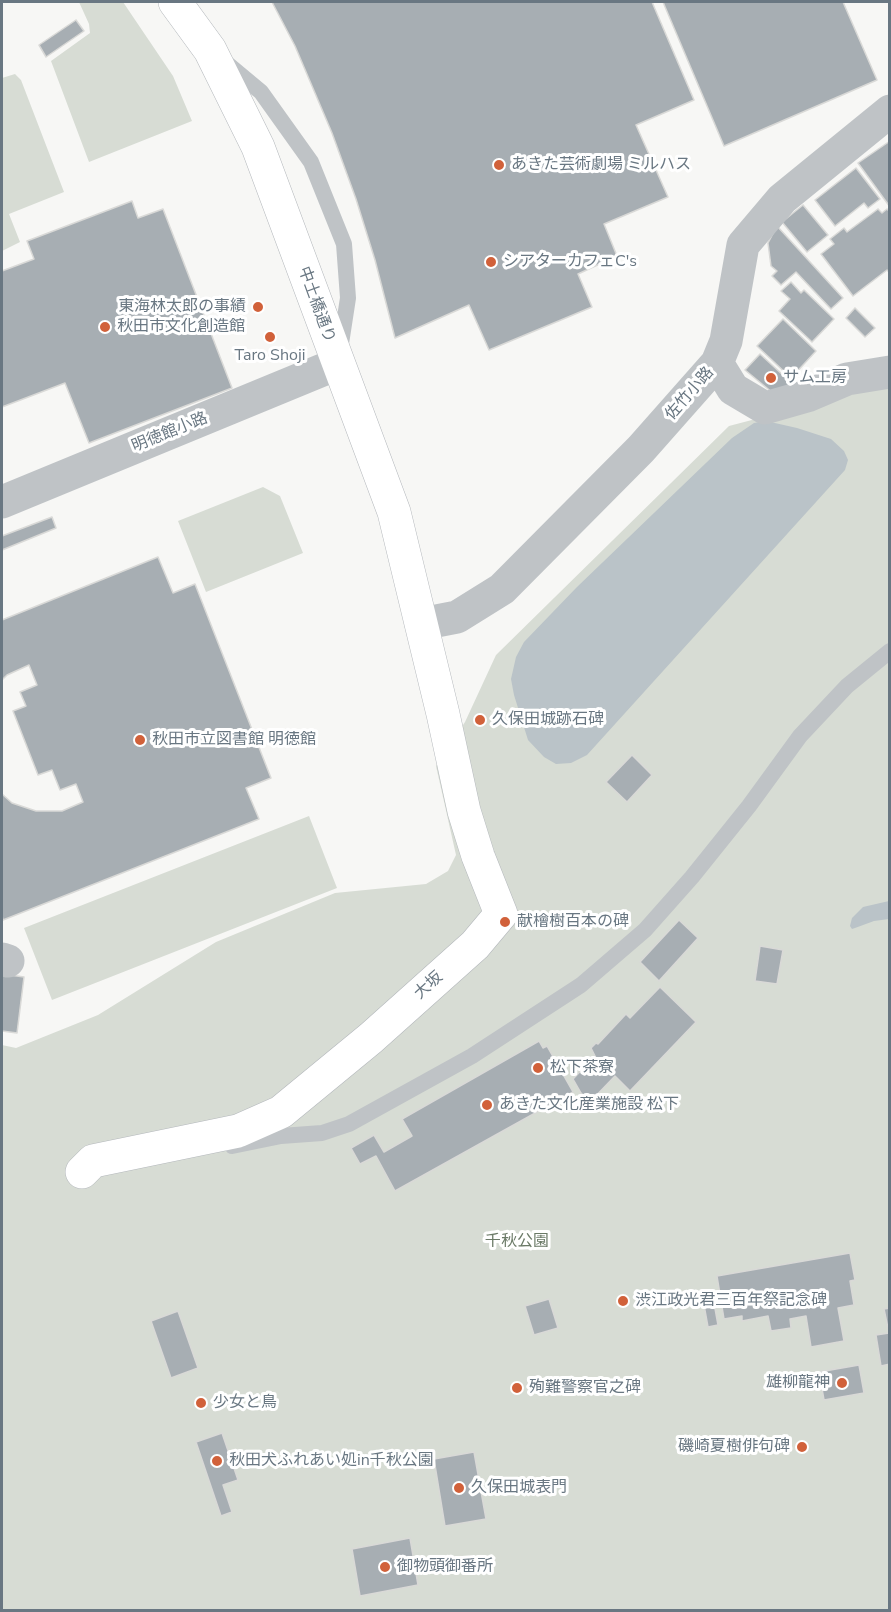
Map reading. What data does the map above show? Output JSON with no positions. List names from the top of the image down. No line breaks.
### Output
{"streets":{"street":["中土橋通り","佐竹小路","明徳館小路","大坂"]},"crossings":[["中土橋通り","佐竹小路"],["中土橋通り","明徳館小路"],["中土橋通り","大坂"],["佐竹小路","大坂"]],"parks":["千秋公園"],"places":["あきた芸術劇場 ミルハス","シアターカフェC's","東海林太郎の事績","秋田市文化創造館","Taro Shoji","サム工房","久保田城跡石碑","秋田市立図書館 明徳館","献檜樹百本の碑","松下茶寮","あきた文化産業施設 松下","渋江政光君三百年祭記念碑","雄柳龍神","殉難警察官之碑","少女と鳥","磯崎夏樹俳句碑","秋田犬ふれあい処in千秋公園","久保田城表門","御物頭御番所"]}
